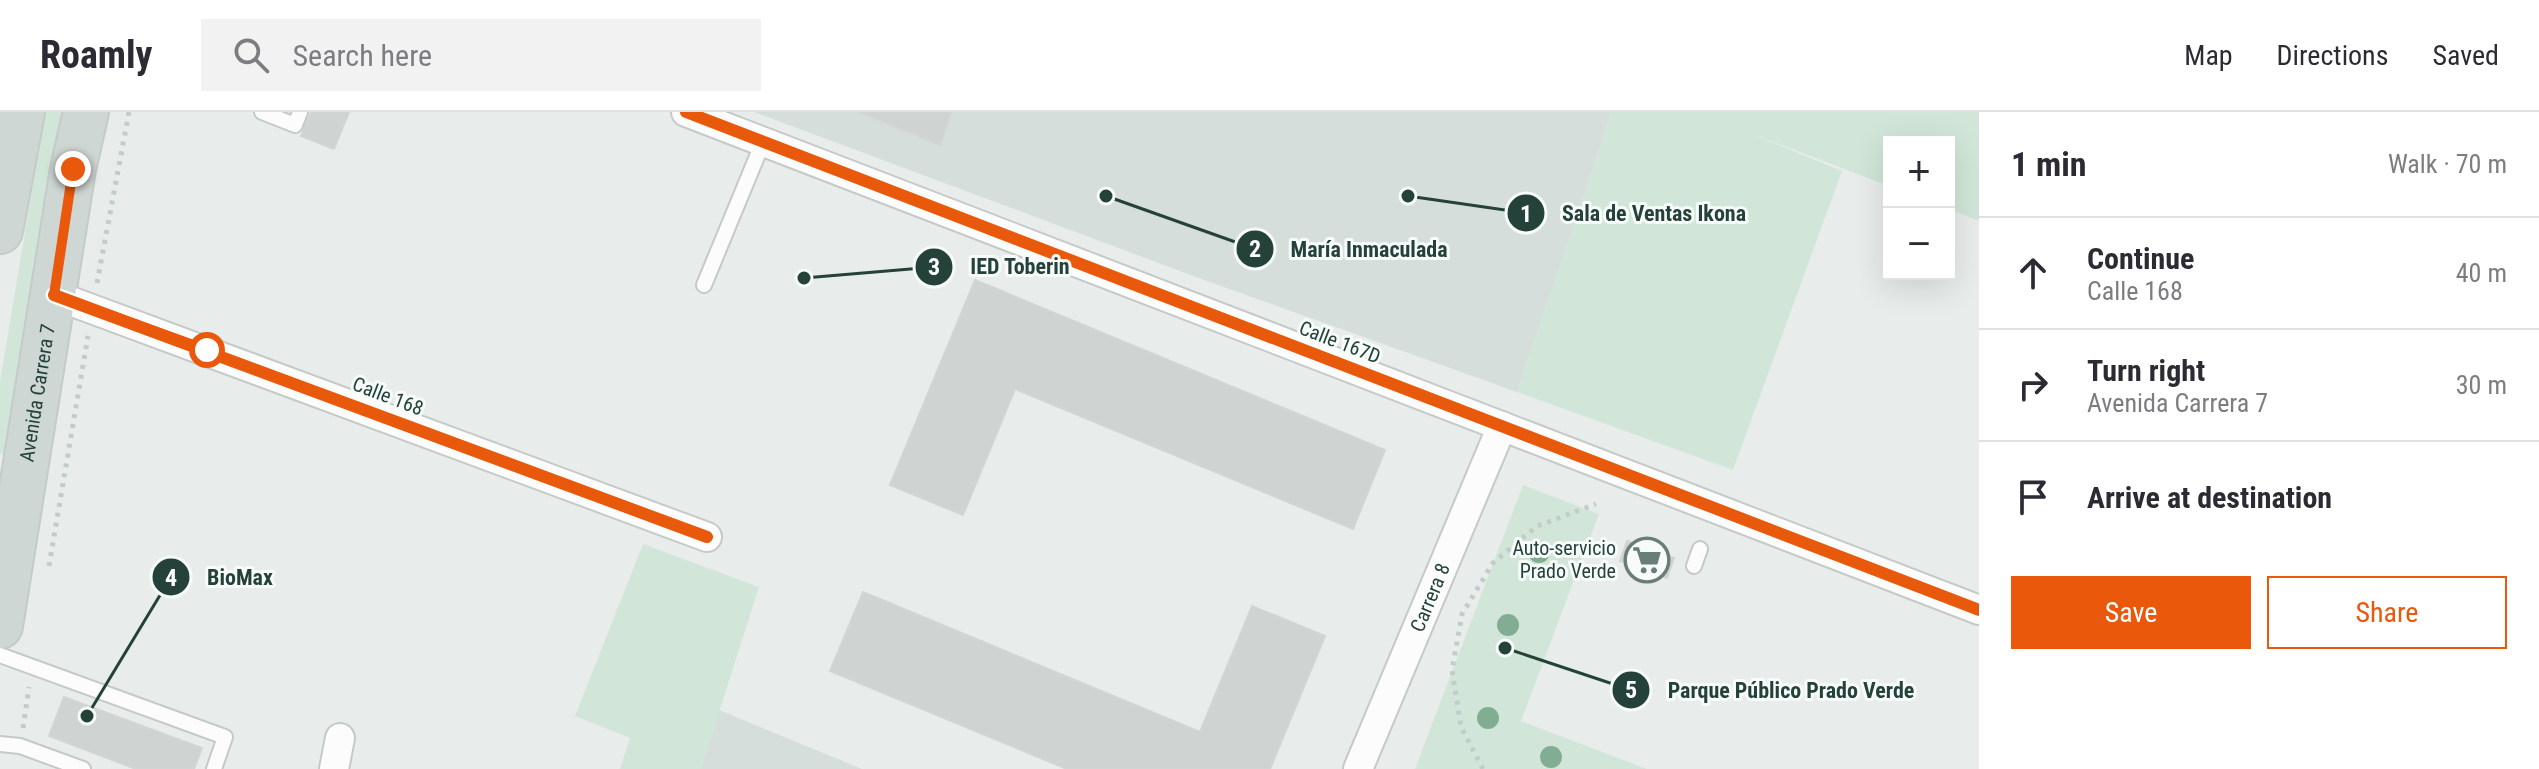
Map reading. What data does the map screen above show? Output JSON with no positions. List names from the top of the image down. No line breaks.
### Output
{"streets":{"main road":["Avenida Carrera 7"],"street":["Calle 167D","Calle 168","Carrera 8"]},"crossings":[["Calle 167D","Carrera 8"],["Avenida Carrera 7","Calle 168"]],"places":{"other":["María Inmaculada","Sala de Ventas Ikona","IED Toberin","Parque Público Prado Verde","BioMax"],"supermarket":["Auto-servicio Prado Verde"]},"page":{"header":"Roamly","search":"Search here","nav":["Map","Directions","Saved"],"heading":["1 min","Walk · 70 m"],"map_buttons":["+","−"],"list":[["Continue","Calle 168","40 m"],["Turn right","Avenida Carrera 7","30 m"],"Arrive at destination"],"buttons":["Save","Share"]}}
